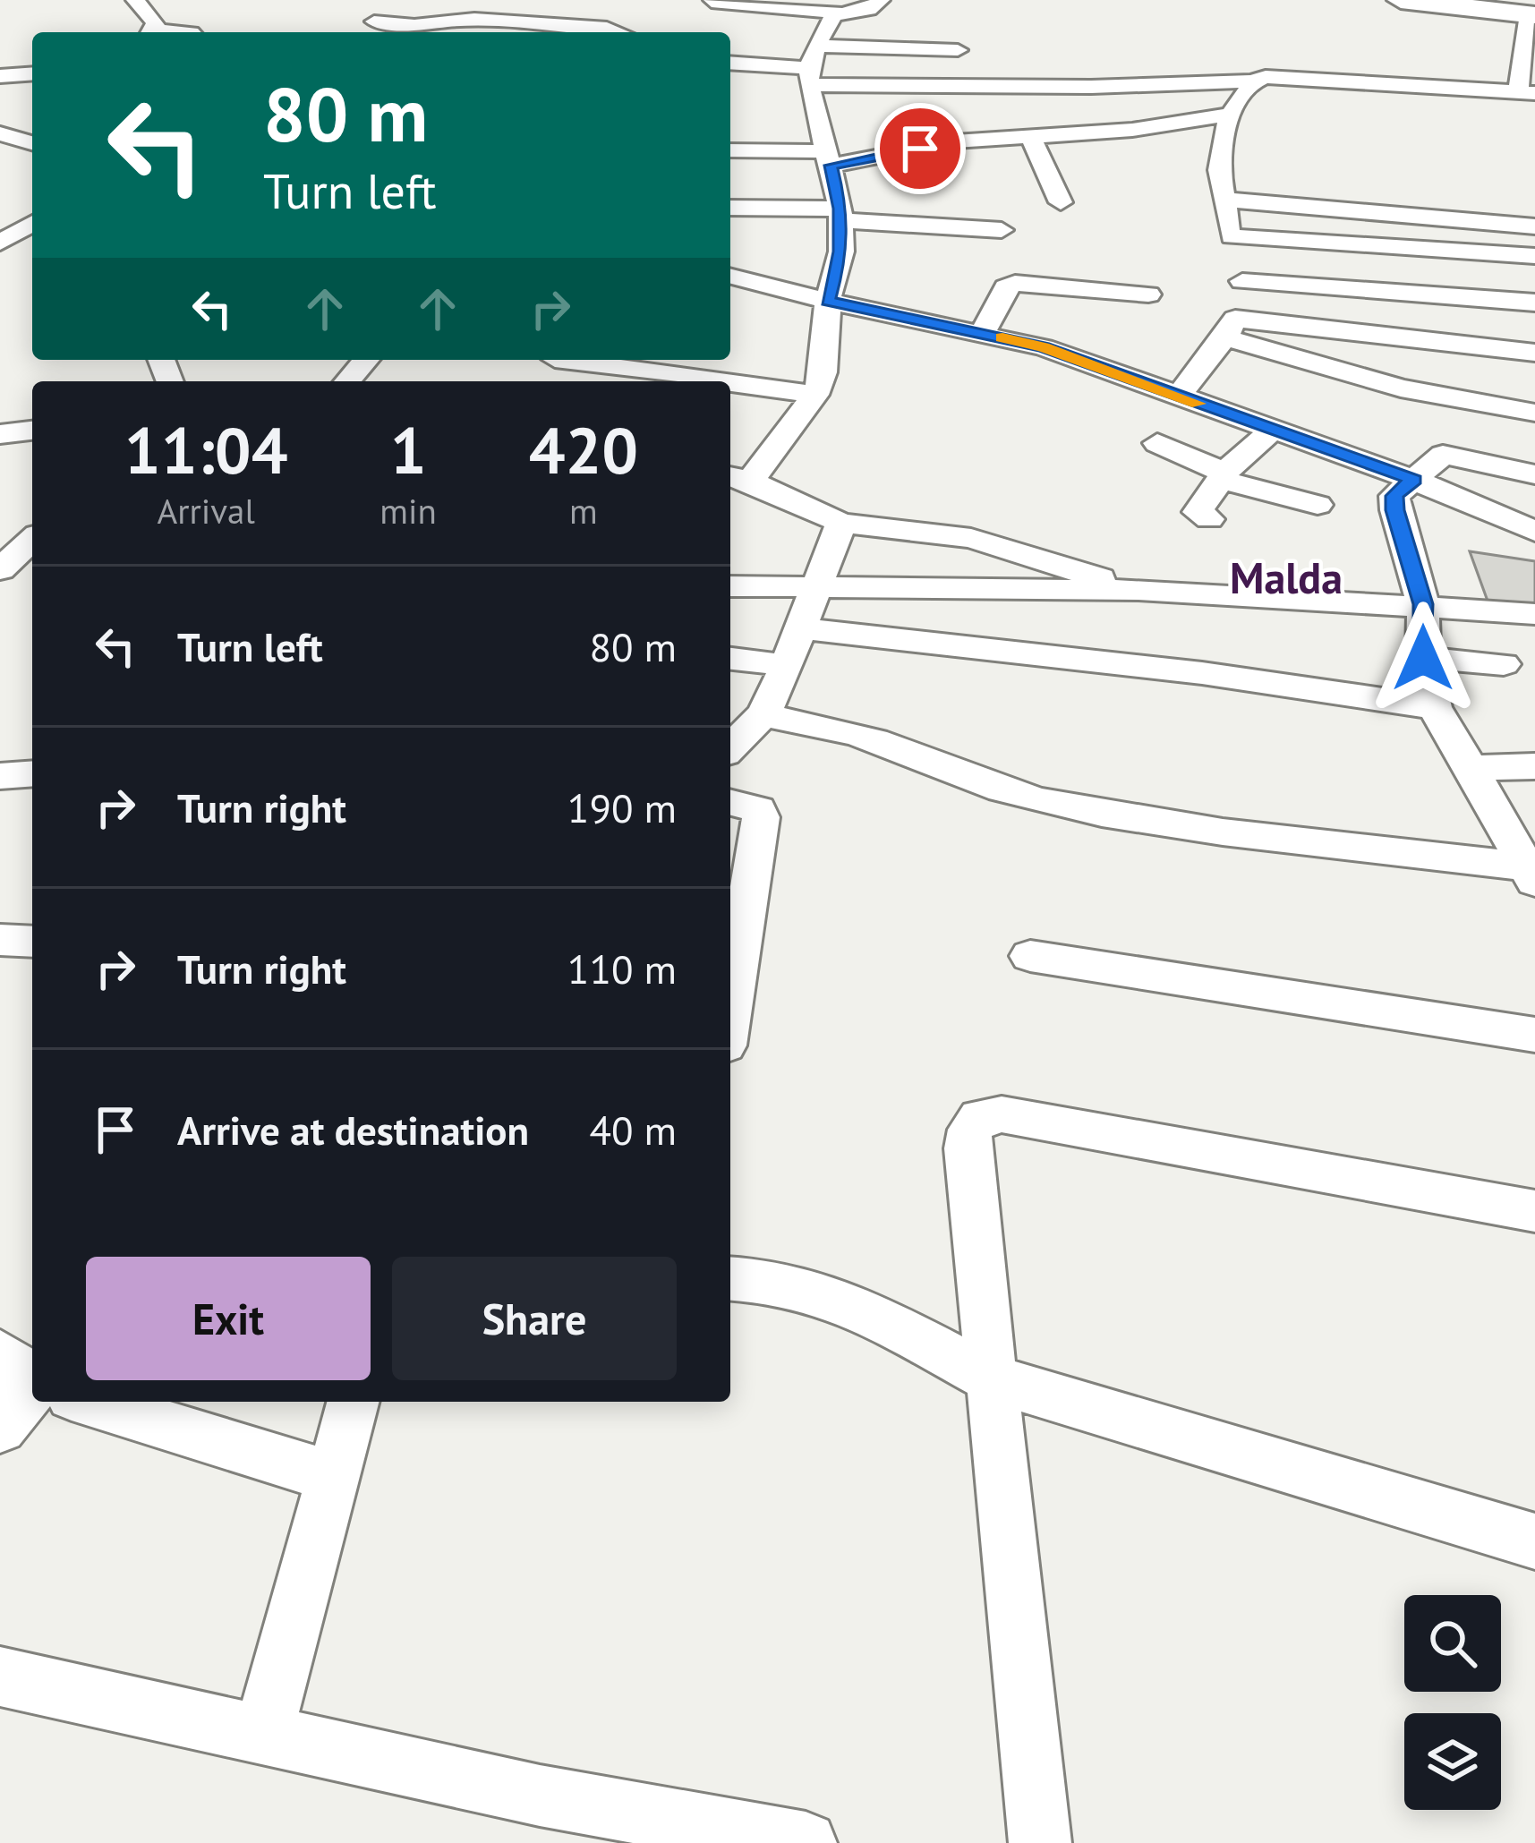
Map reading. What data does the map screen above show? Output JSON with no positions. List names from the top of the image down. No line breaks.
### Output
{"districts":["Malda"],"page":{"turn":["80 m","Turn left"],"eta":["11:04","Arrival","1","min","420","m"],"list":[{"name":"Turn left","value":"80 m"},{"name":"Turn right","value":"190 m"},{"name":"Turn right","value":"110 m"},{"name":"Arrive at destination","value":"40 m"}],"buttons":["Exit","Share"]}}
